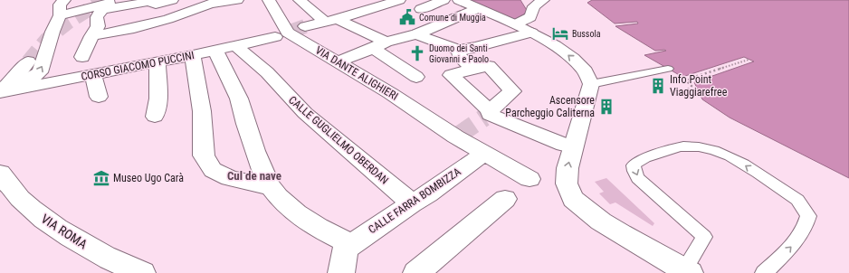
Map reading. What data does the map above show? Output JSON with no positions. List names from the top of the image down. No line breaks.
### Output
{"streets":{"street":["CORSO GIACOMO PUCCINI","VIA DANTE ALIGHIERI","CALLE GUGLIELMO OBERDAN","CALLE FARRA BOMBIZZA","VIA ROMA"]},"crossings":[["CORSO GIACOMO PUCCINI","VIA DANTE ALIGHIERI"],["CORSO GIACOMO PUCCINI","CALLE GUGLIELMO OBERDAN"],["VIA DANTE ALIGHIERI","CALLE FARRA BOMBIZZA"],["CALLE GUGLIELMO OBERDAN","CALLE FARRA BOMBIZZA"]],"districts":["Cul de nave"],"places":{"public building":["Comune di Muggia"],"hotel":["Bussola"],"church":["Duomo dei Santi Giovanni e Paolo"],"building":["Info Point Viaggiarefree","Ascensore Parcheggio Caliterna"],"museum":["Museo Ugo Carà"]}}
